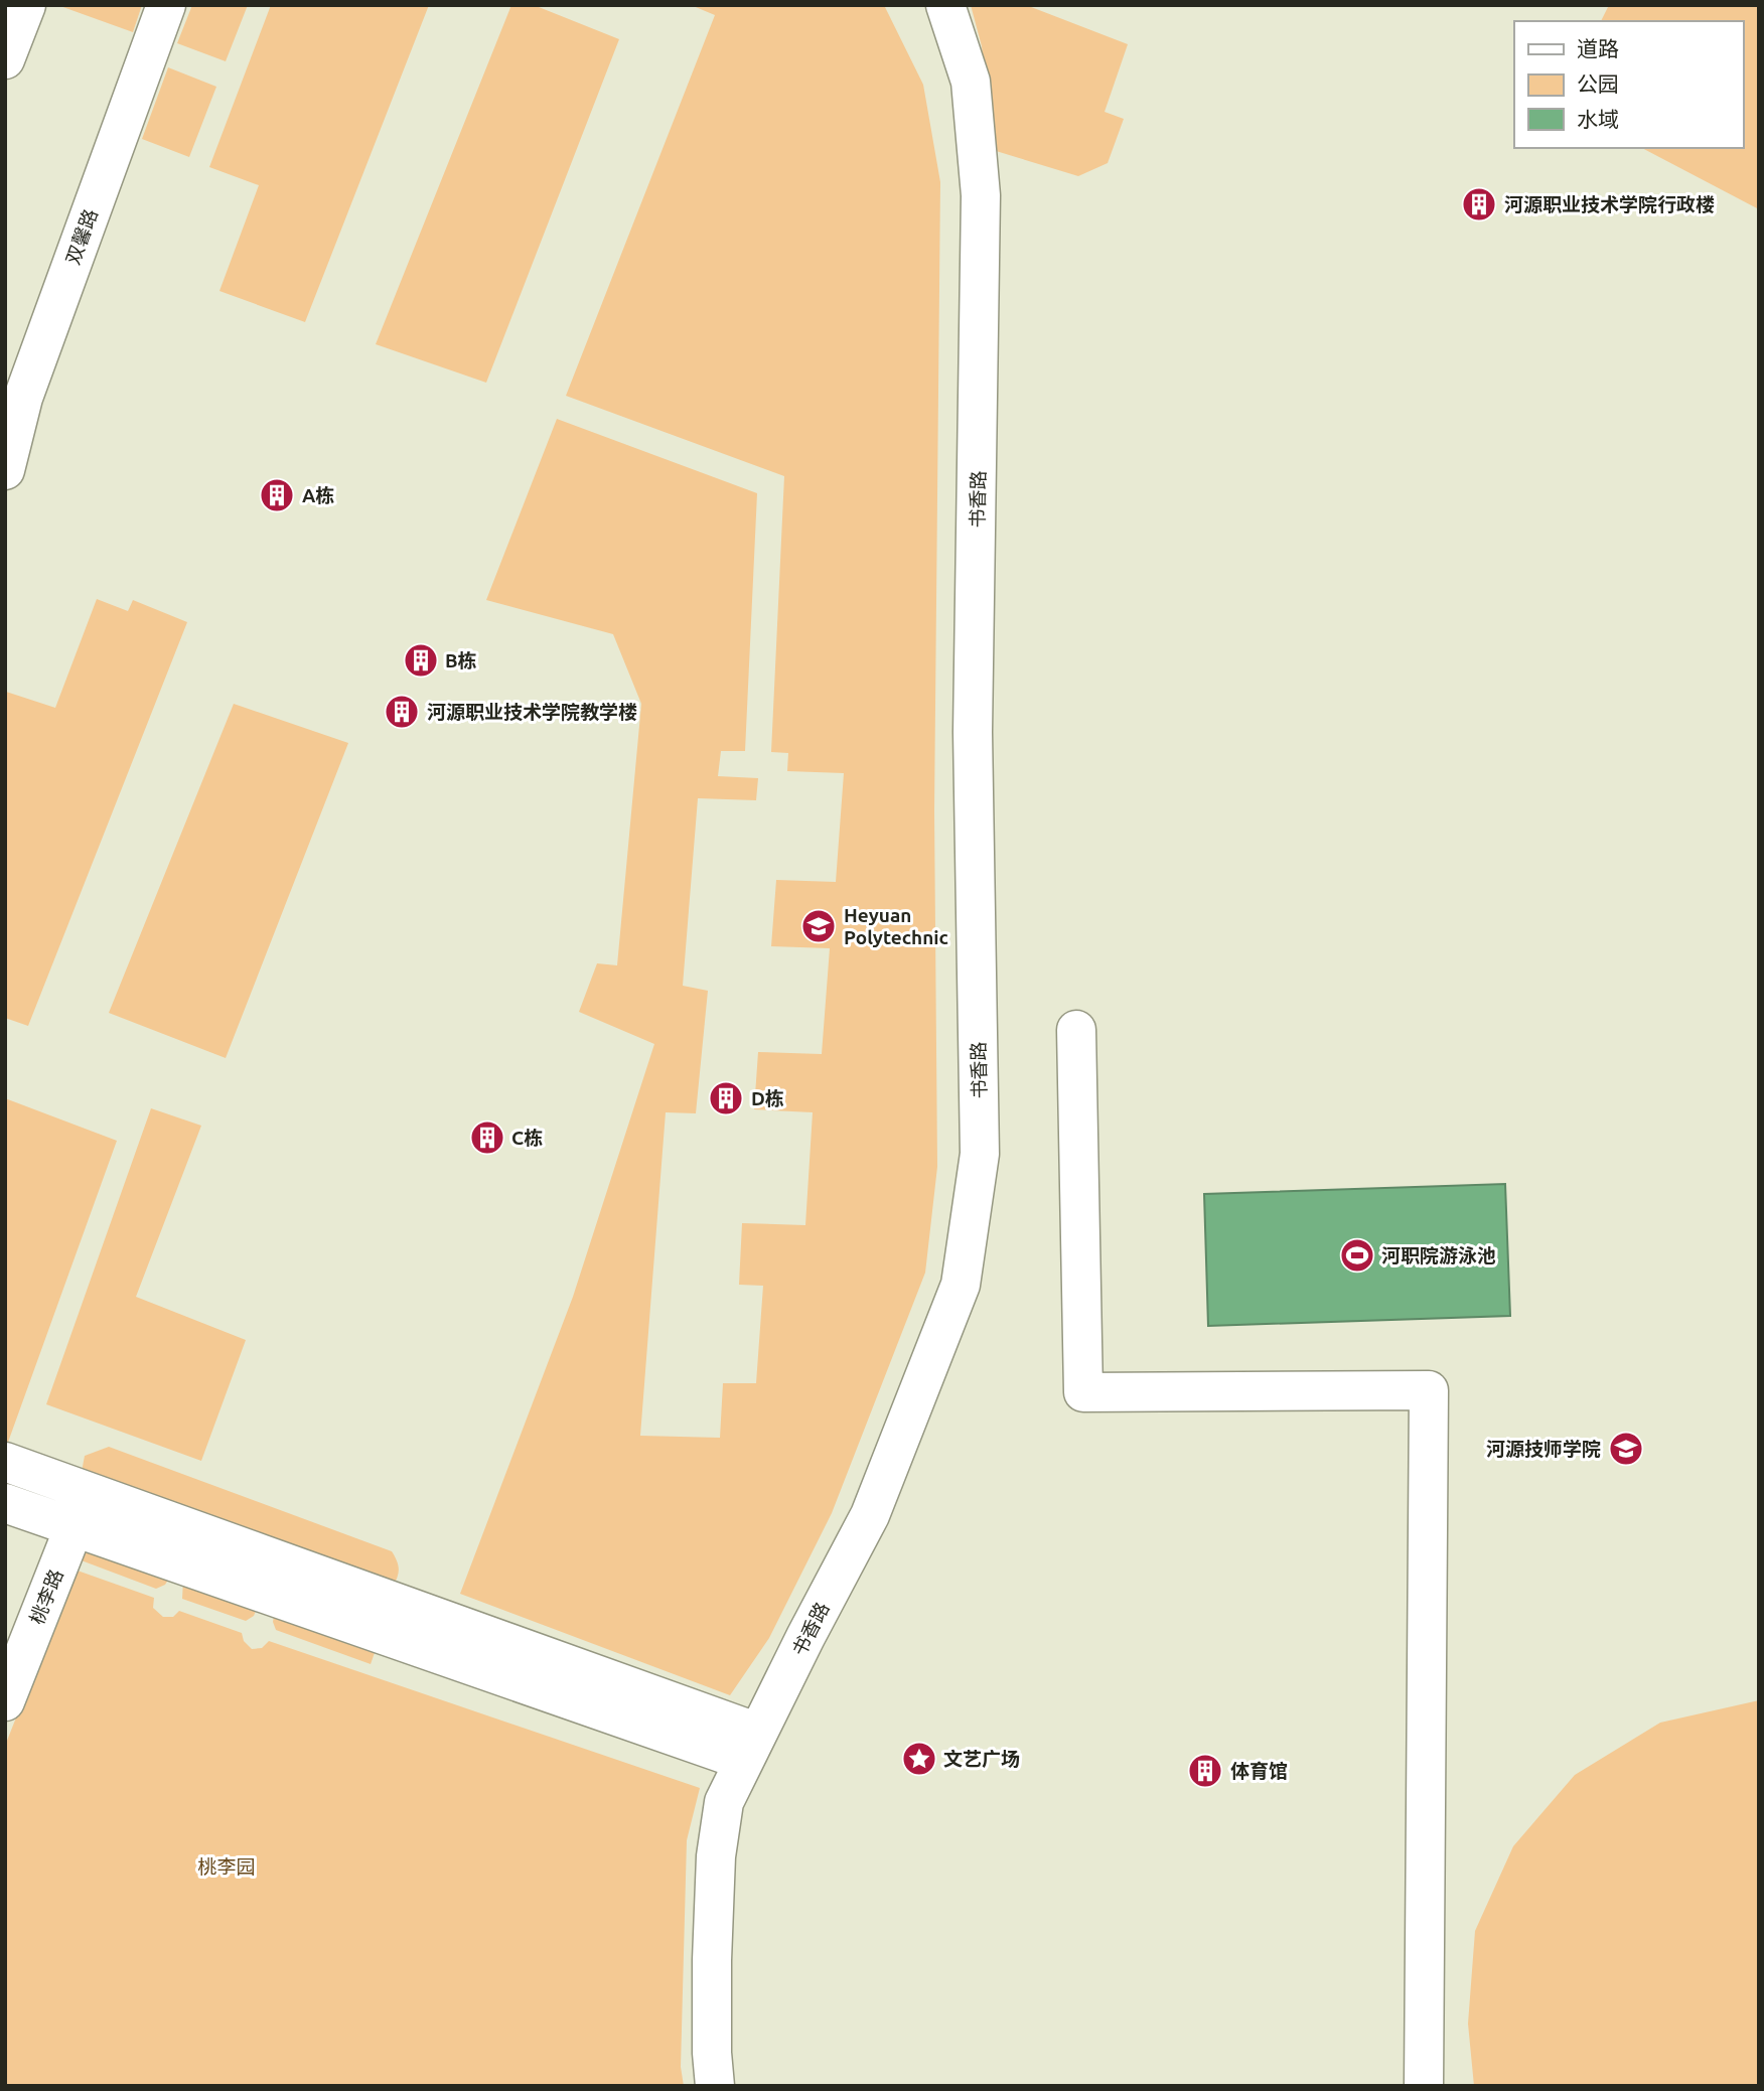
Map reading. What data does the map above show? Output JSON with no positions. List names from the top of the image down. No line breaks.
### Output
{"streets":{"street":["双馨路","书香路","桃李路"]},"parks":["桃李园"],"places":{"building":["河源职业技术学院行政楼","A栋","B栋","河源职业技术学院教学楼","D栋","C栋","体育馆"],"school or university":["Heyuan Polytechnic","河源技师学院"],"sports":["河职院游泳池"],"place":["文艺广场"]},"legend":["道路","公园","水域"]}
